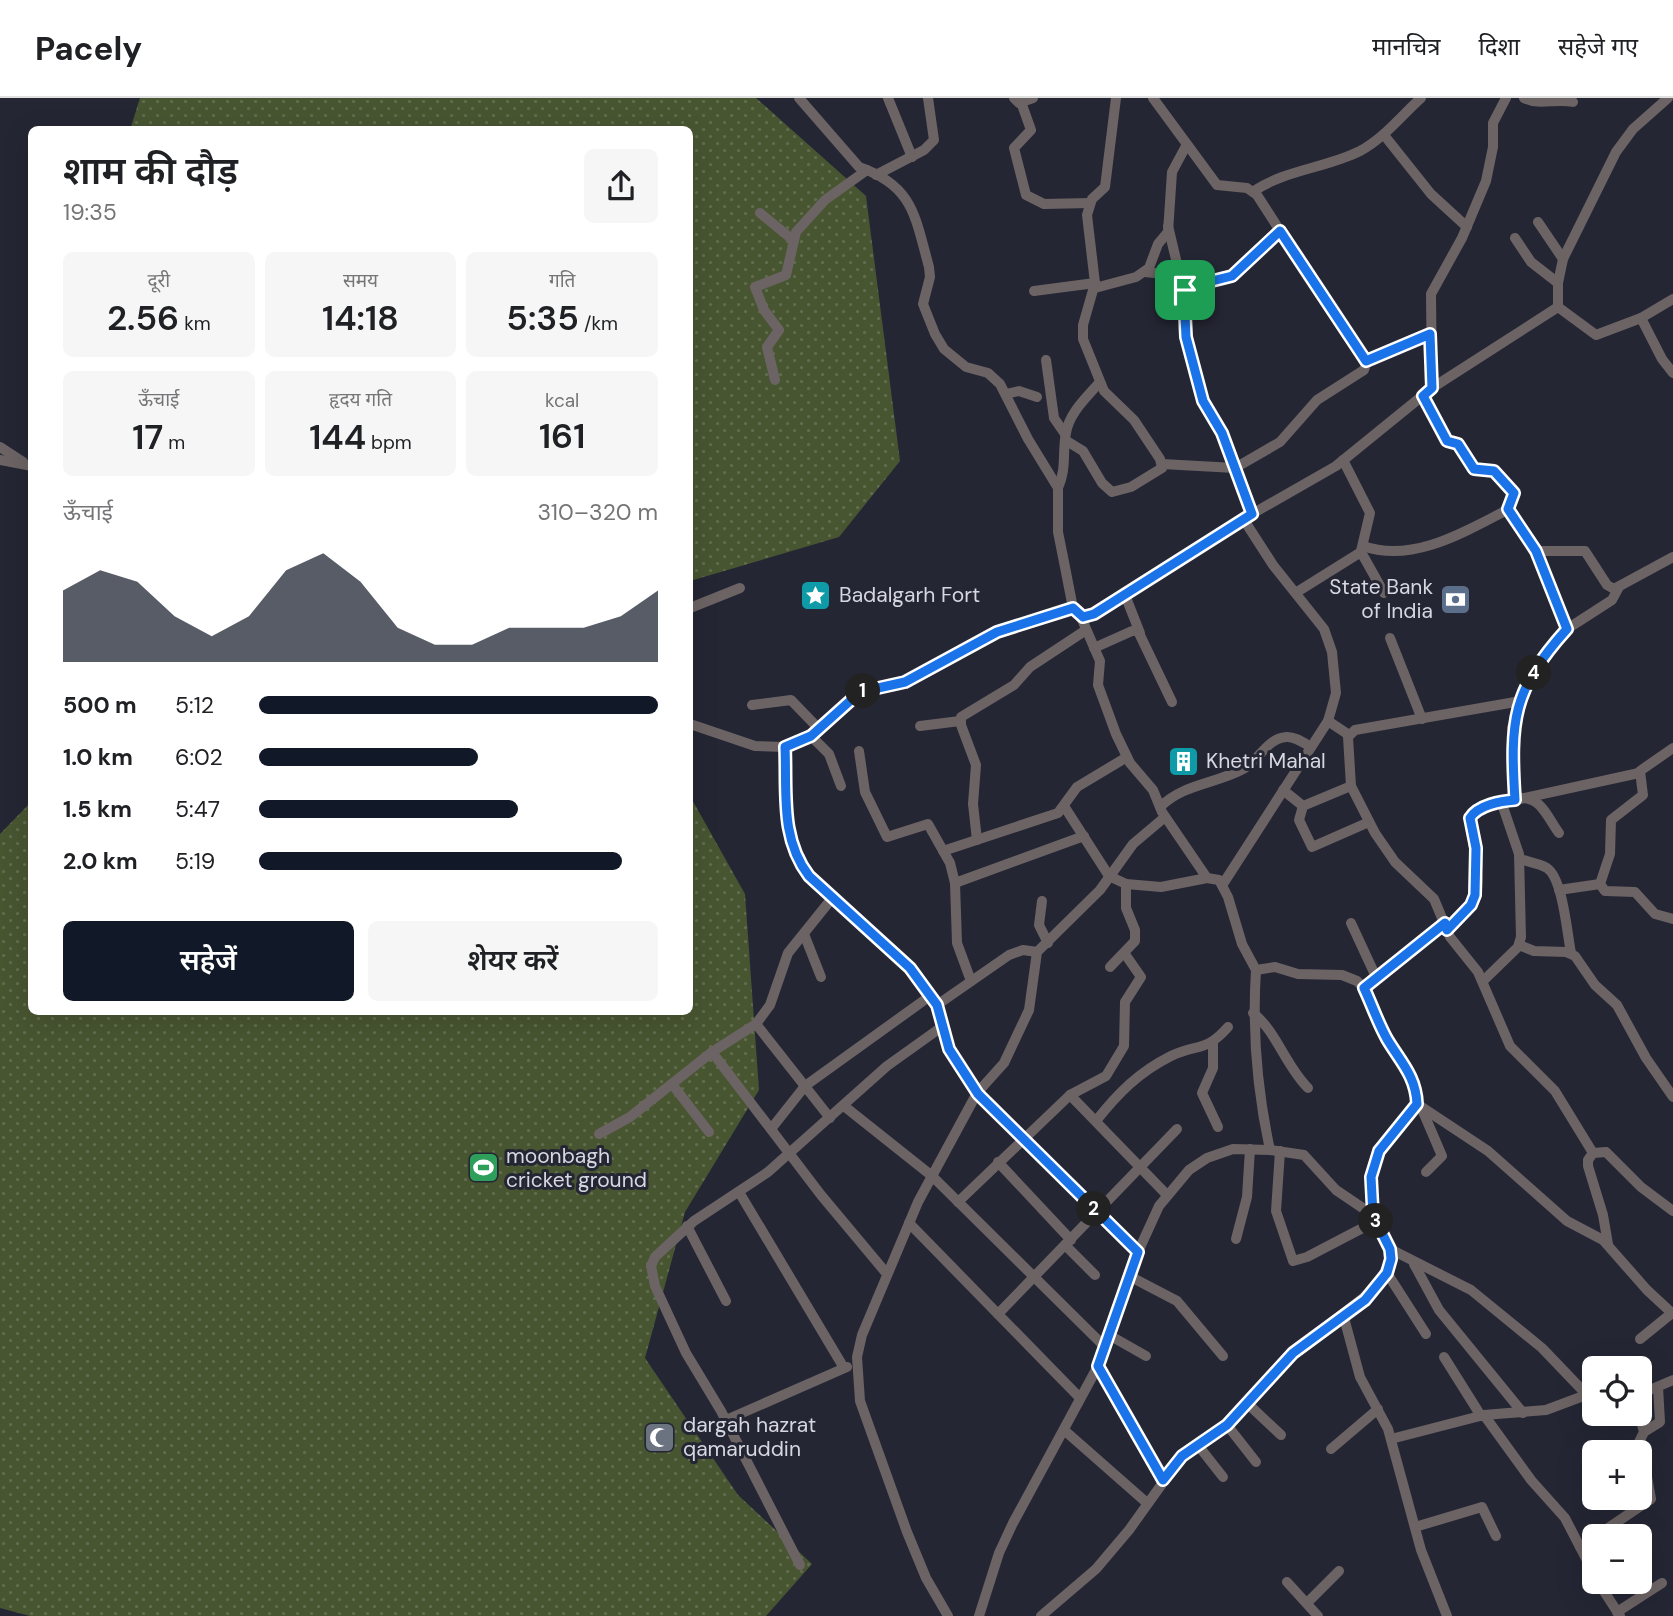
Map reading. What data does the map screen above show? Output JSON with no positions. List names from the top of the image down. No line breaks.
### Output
{"places":{"place":["Badalgarh Fort"],"bank":["State Bank of India"],"building":["Khetri Mahal"],"sports":["moonbagh cricket ground"],"mosque":["dargah hazrat qamaruddin"]},"page":{"header":"Pacely","nav":["मानचित्र","दिशा","सहेजे गए"],"heading":["शाम की दौड़","19:35"],"stats":[["दूरी","2.56 km"],["समय","14:18"],["गति","5:35 /km"],["ऊँचाई","17 m"],["हृदय गति","144 bpm"],["kcal","161"]],"chart":["ऊँचाई","310–320 m"],"pins":["4","1","2","3"],"list":[{"name":"500 m","note":"5:12"},{"name":"1.0 km","note":"6:02"},{"name":"1.5 km","note":"5:47"},{"name":"2.0 km","note":"5:19"}],"buttons":["सहेजें","शेयर करें"],"map_buttons":["+","−"]}}
